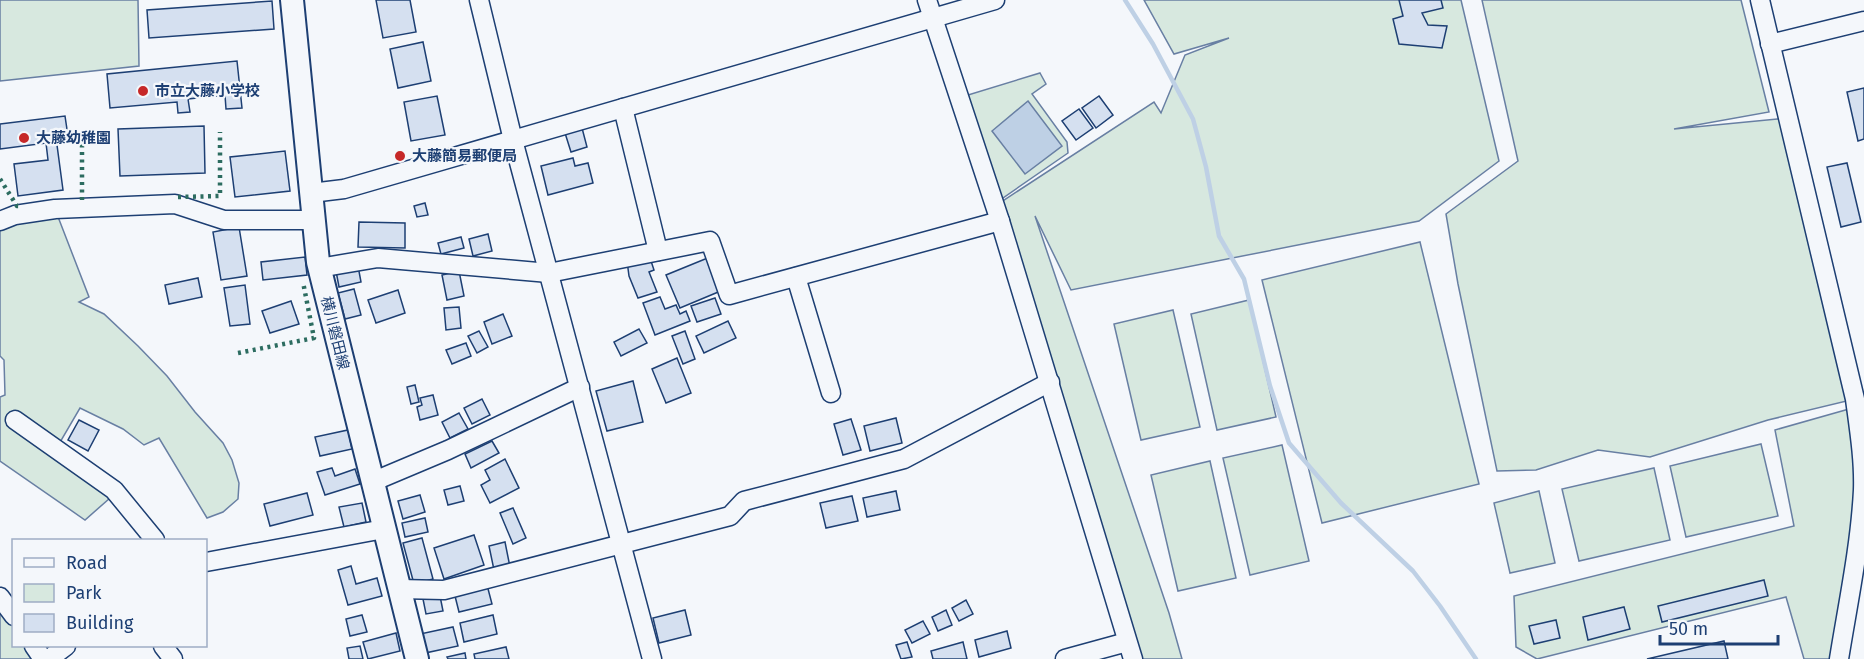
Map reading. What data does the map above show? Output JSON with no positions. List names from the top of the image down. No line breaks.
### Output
{"streets":{"main road":["横川磐田線"]},"places":["市立大藤小学校","大藤幼稚園","大藤簡易郵便局"],"legend":["Road","Park","Building"],"scale_bar":"50 m"}
